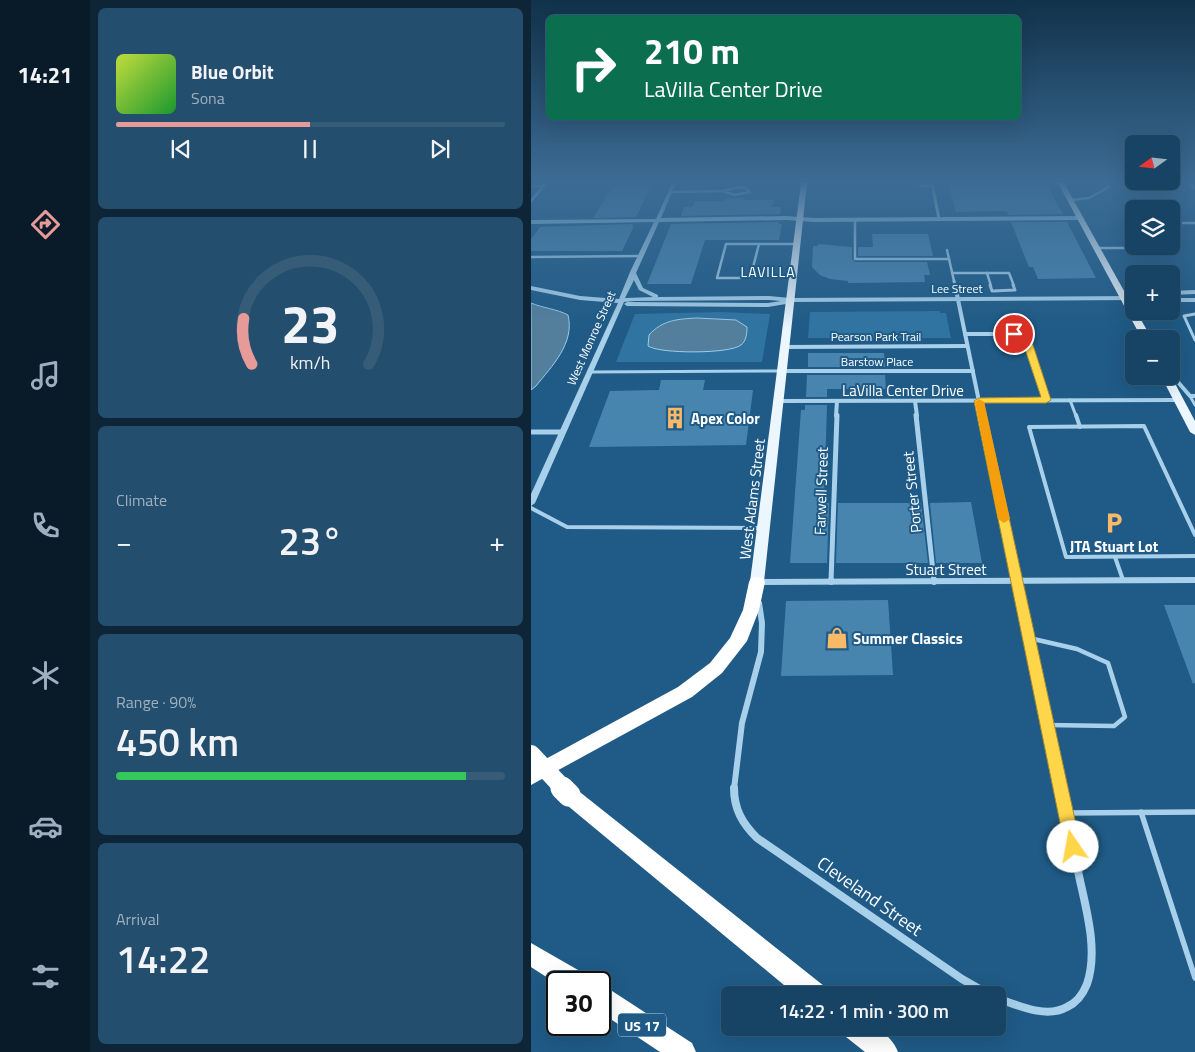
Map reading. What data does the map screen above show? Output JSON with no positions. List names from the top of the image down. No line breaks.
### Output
{"streets":{"highway":["US 17"],"main road":["West Adams Street"],"street":["Lee Street","Pearson Park Trail","West Monroe Street","Barstow Place","LaVilla Center Drive","Farwell Street","Porter Street","Stuart Street","Cleveland Street"]},"crossings":[["Lee Street","West Monroe Street"],["Lee Street","West Adams Street"],["Pearson Park Trail","West Adams Street"],["Barstow Place","West Adams Street"],["LaVilla Center Drive","Farwell Street"],["LaVilla Center Drive","Porter Street"],["LaVilla Center Drive","West Adams Street"],["Farwell Street","Stuart Street"],["Porter Street","Stuart Street"],["West Adams Street","Stuart Street"],["West Adams Street","Cleveland Street"]],"districts":["LAVILLA"],"places":{"building":["Apex Color"],"parking":["JTA Stuart Lot"],"shop":["Summer Classics"]},"north":"left","page":{"tabs":"14:21","turn":["210 m","LaVilla Center Drive"],"song":["Blue Orbit","Sona"],"map_buttons":["+","−"],"tile":["Climate",["Range · 90%","450 km"],["Arrival","14:22"]],"heat":["−","23°","+"],"limit":"30","trip":"14:22 · 1 min · 300 m","gauge":["23","km/h"]}}
